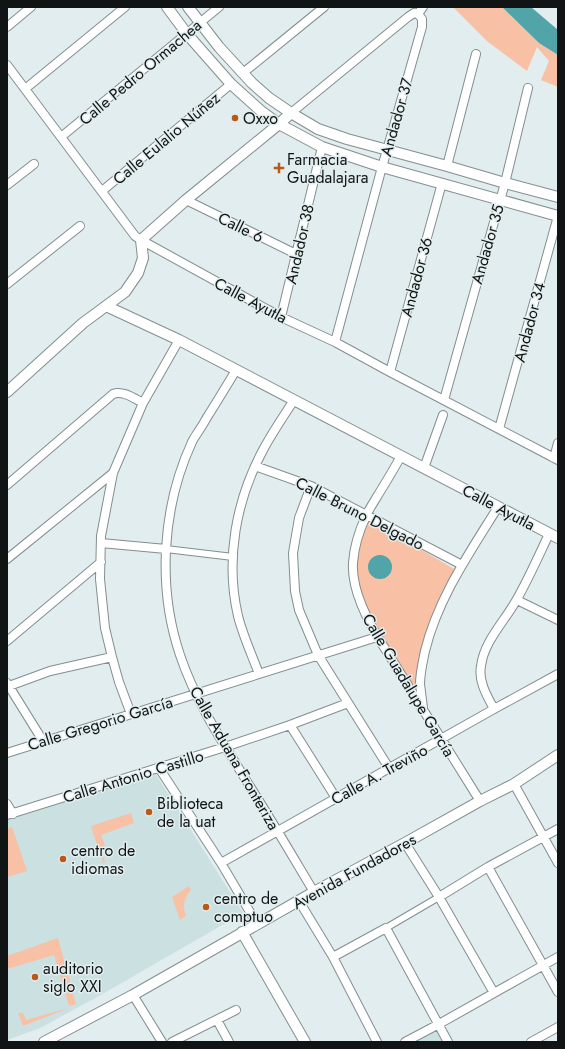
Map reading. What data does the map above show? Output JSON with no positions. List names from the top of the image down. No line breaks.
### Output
{"streets":{"street":["Calle Pedro Ormachea","Andador 37","Calle Eulalio Núñez","Calle 6","Andador 38","Andador 35","Andador 36","Calle Ayutla","Andador 34","Calle Bruno Delgado","Calle Guadalupe García","Calle Gregorio García","Calle Aduana Fronteriza","Calle A. Treviño","Calle Antonio Castillo","Avenida Fundadores"]},"crossings":[["Calle Pedro Ormachea","Calle Ayutla"],["Andador 37","Calle Ayutla"],["Calle Eulalio Núñez","Calle Ayutla"],["Calle 6","Andador 38"],["Andador 38","Calle Ayutla"],["Andador 35","Calle Ayutla"],["Andador 36","Calle Ayutla"],["Calle Ayutla","Andador 34"],["Calle Ayutla","Calle Guadalupe García"],["Calle Ayutla","Calle Aduana Fronteriza"],["Calle Ayutla","Calle A. Treviño"],["Calle Bruno Delgado","Calle Guadalupe García"],["Calle Guadalupe García","Calle Gregorio García"],["Calle Guadalupe García","Calle A. Treviño"],["Calle Guadalupe García","Avenida Fundadores"],["Calle Gregorio García","Calle Aduana Fronteriza"],["Calle Aduana Fronteriza","Calle A. Treviño"],["Calle Aduana Fronteriza","Calle Antonio Castillo"],["Calle Aduana Fronteriza","Avenida Fundadores"]],"places":{"other":["Oxxo","Biblioteca de la uat","centro de idiomas","centro de comptuo","auditorio siglo XXI"],"health":["Farmacia Guadalajara"]}}
